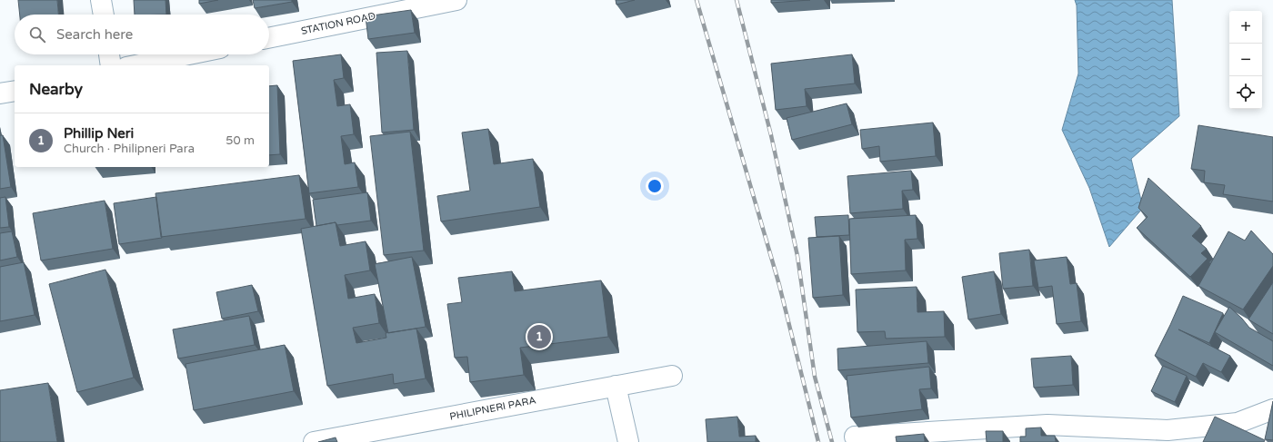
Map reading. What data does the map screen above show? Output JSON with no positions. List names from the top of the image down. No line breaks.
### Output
{"streets":{"street":["STATION ROAD","PHILIPNERI PARA"]},"page":{"map_buttons":["+","−"],"search":"Search here","heading":"Nearby","list":[{"mark":"1","name":"Phillip Neri","note":"Church · Philipneri Para","value":"50 m"}],"pins":"1"}}
